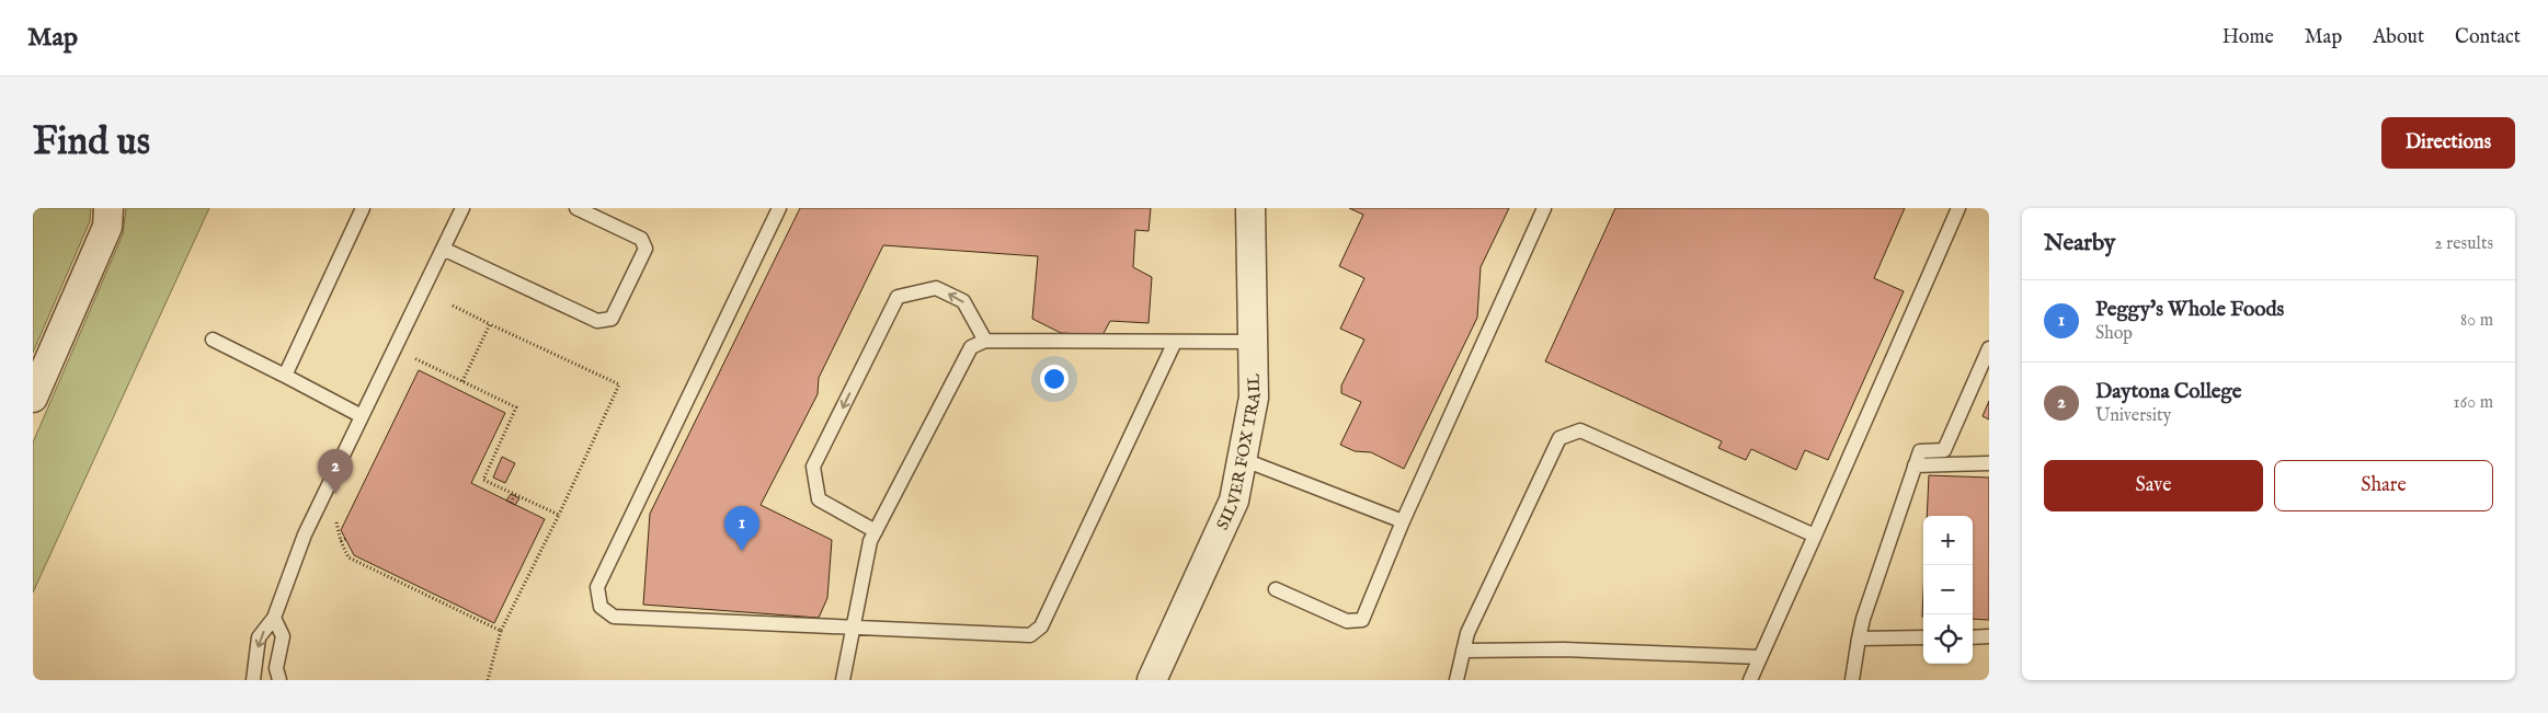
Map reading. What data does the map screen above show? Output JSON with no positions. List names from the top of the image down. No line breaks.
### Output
{"streets":{"street":["SILVER FOX TRAIL"]},"page":{"header":"Map","nav":["Home","Map","About","Contact"],"buttons":["Directions",["Save","Share"]],"title":"Find us","heading":["Nearby","2 results"],"list":[{"mark":"1","name":"Peggy's Whole Foods","note":"Shop","value":"80 m"},{"mark":"2","name":"Daytona College","note":"University","value":"160 m"}],"pins":["2","1"],"map_buttons":["+","−"]}}
